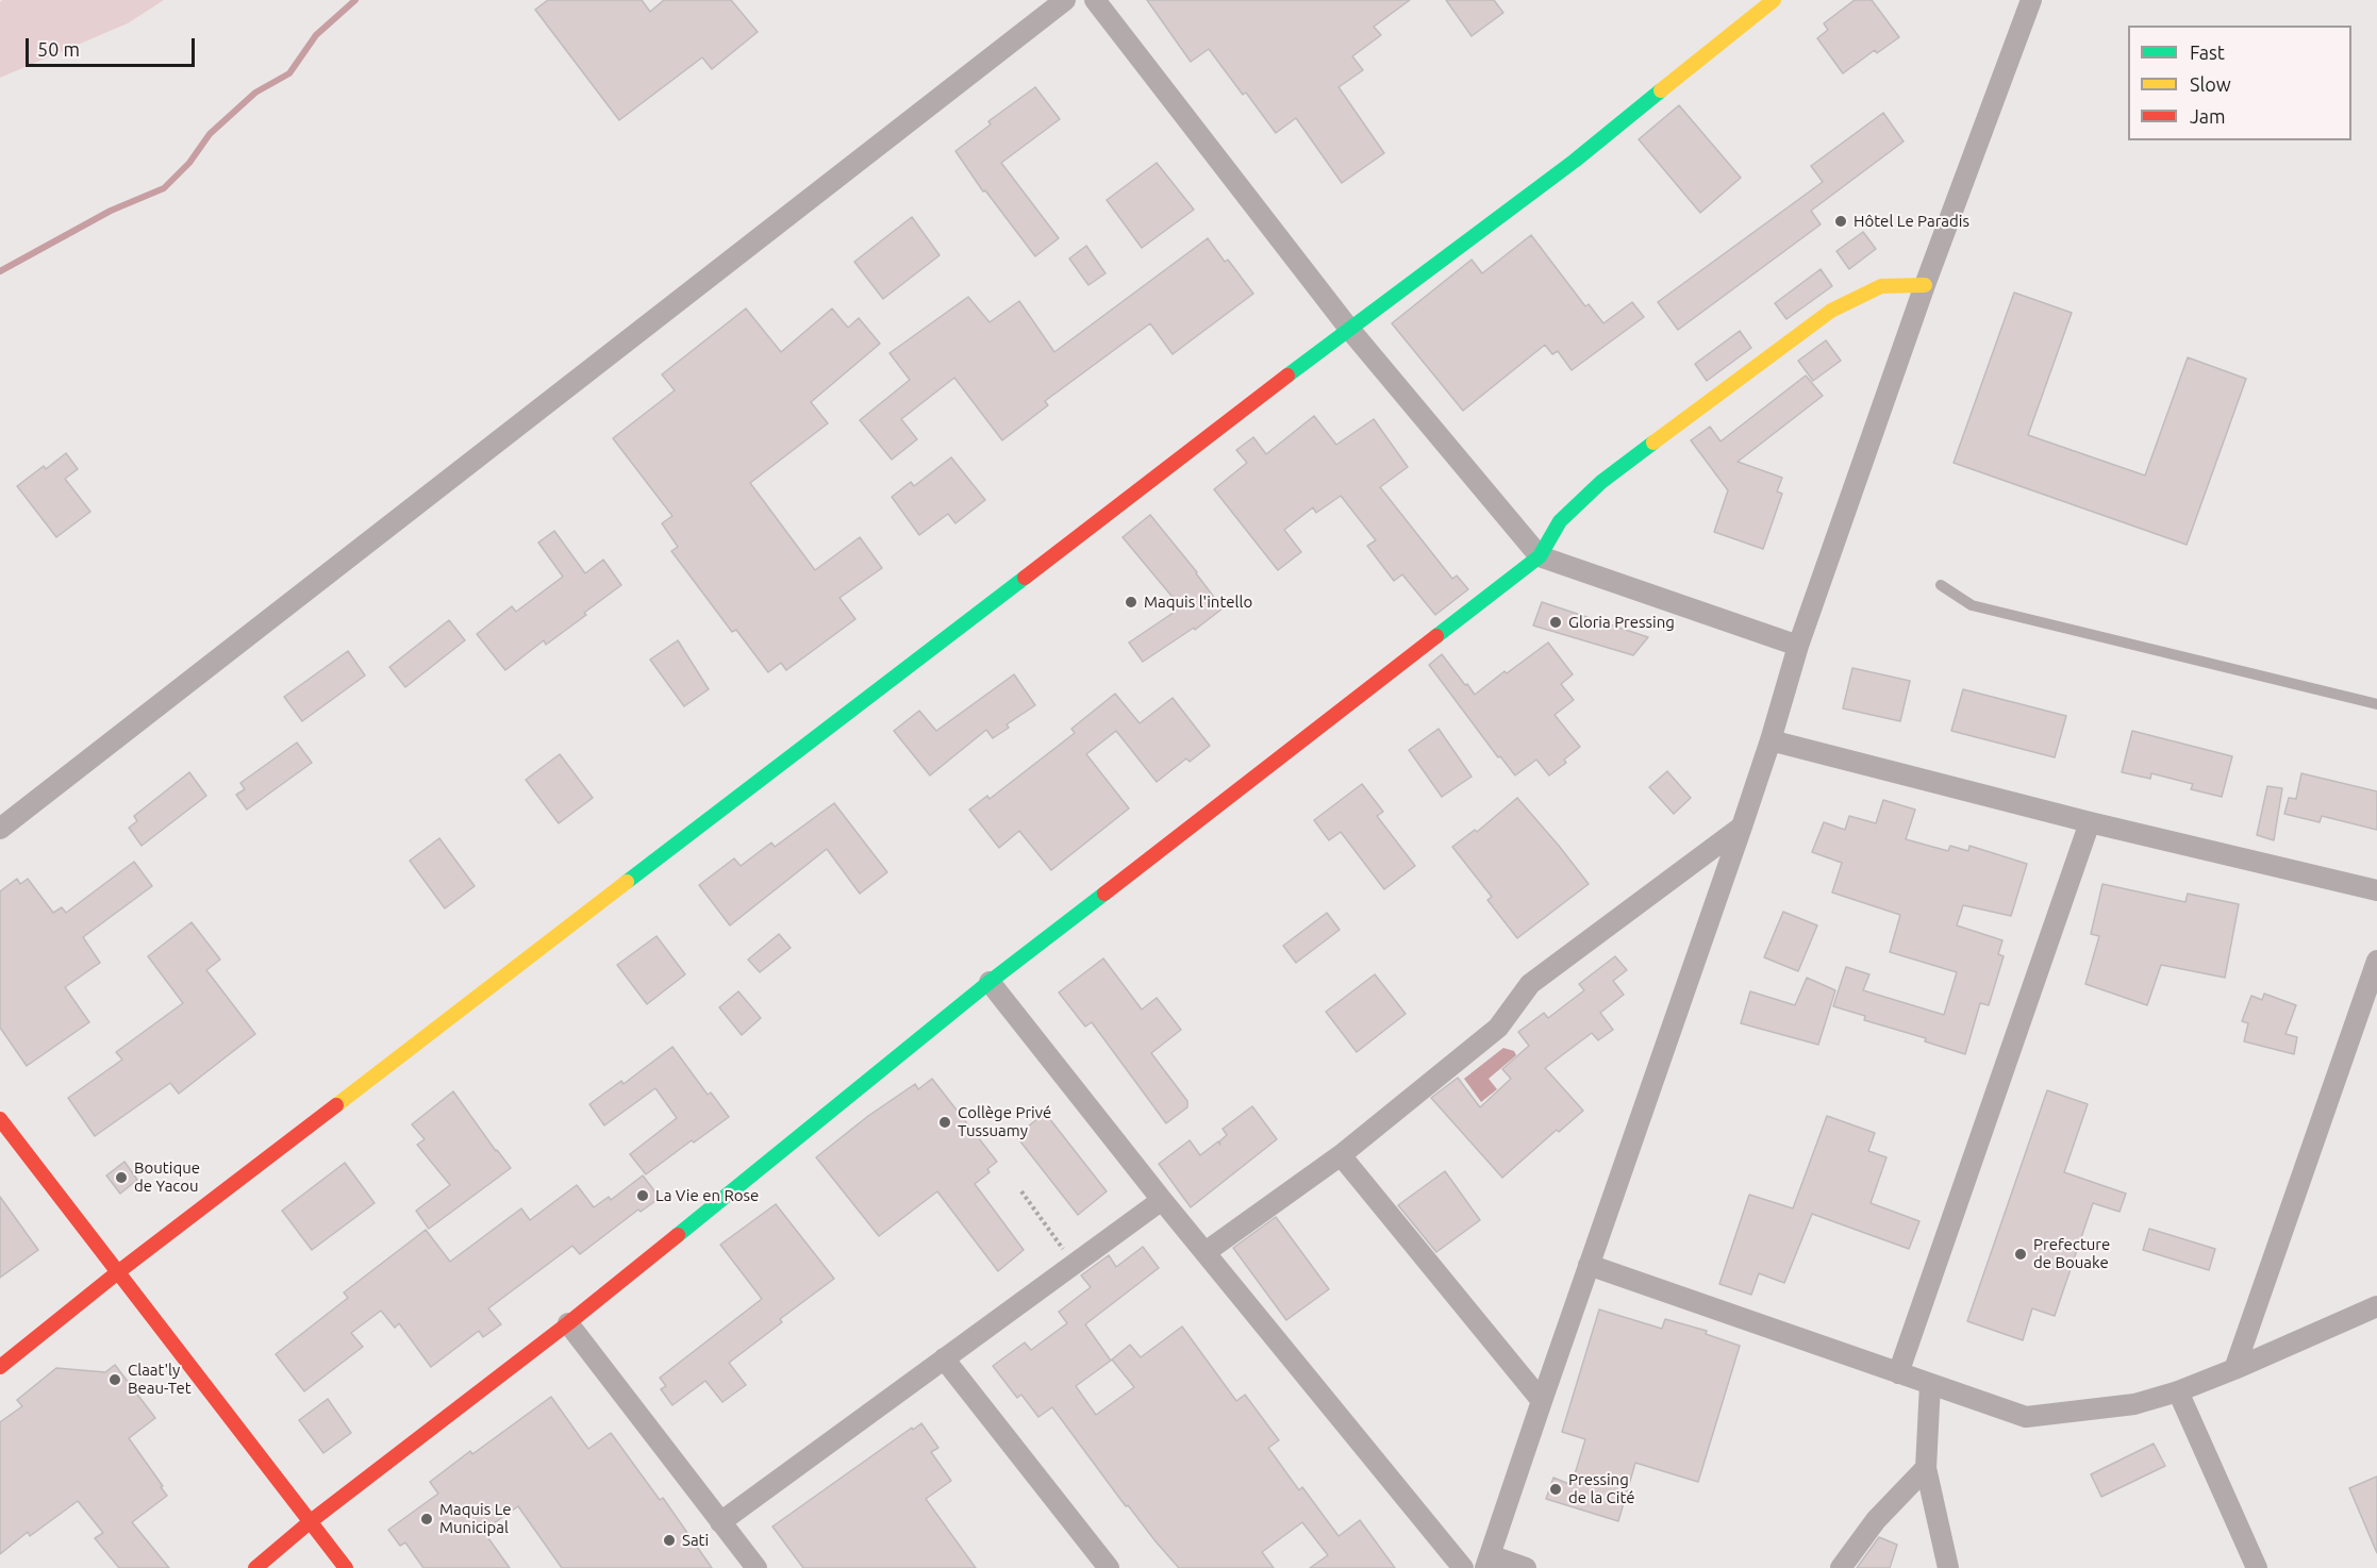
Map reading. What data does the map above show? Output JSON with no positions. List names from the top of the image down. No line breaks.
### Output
{"places":["Hôtel Le Paradis","Maquis l'intello","Gloria Pressing","Collège Privé Tussuamy","Boutique de Yacou","La Vie en Rose","Prefecture de Bouake","Claat'ly Beau-Tet","Pressing de la Cité","Maquis Le Municipal","Sati"],"legend":["Fast","Slow","Jam"],"scale_bar":"50 m"}
